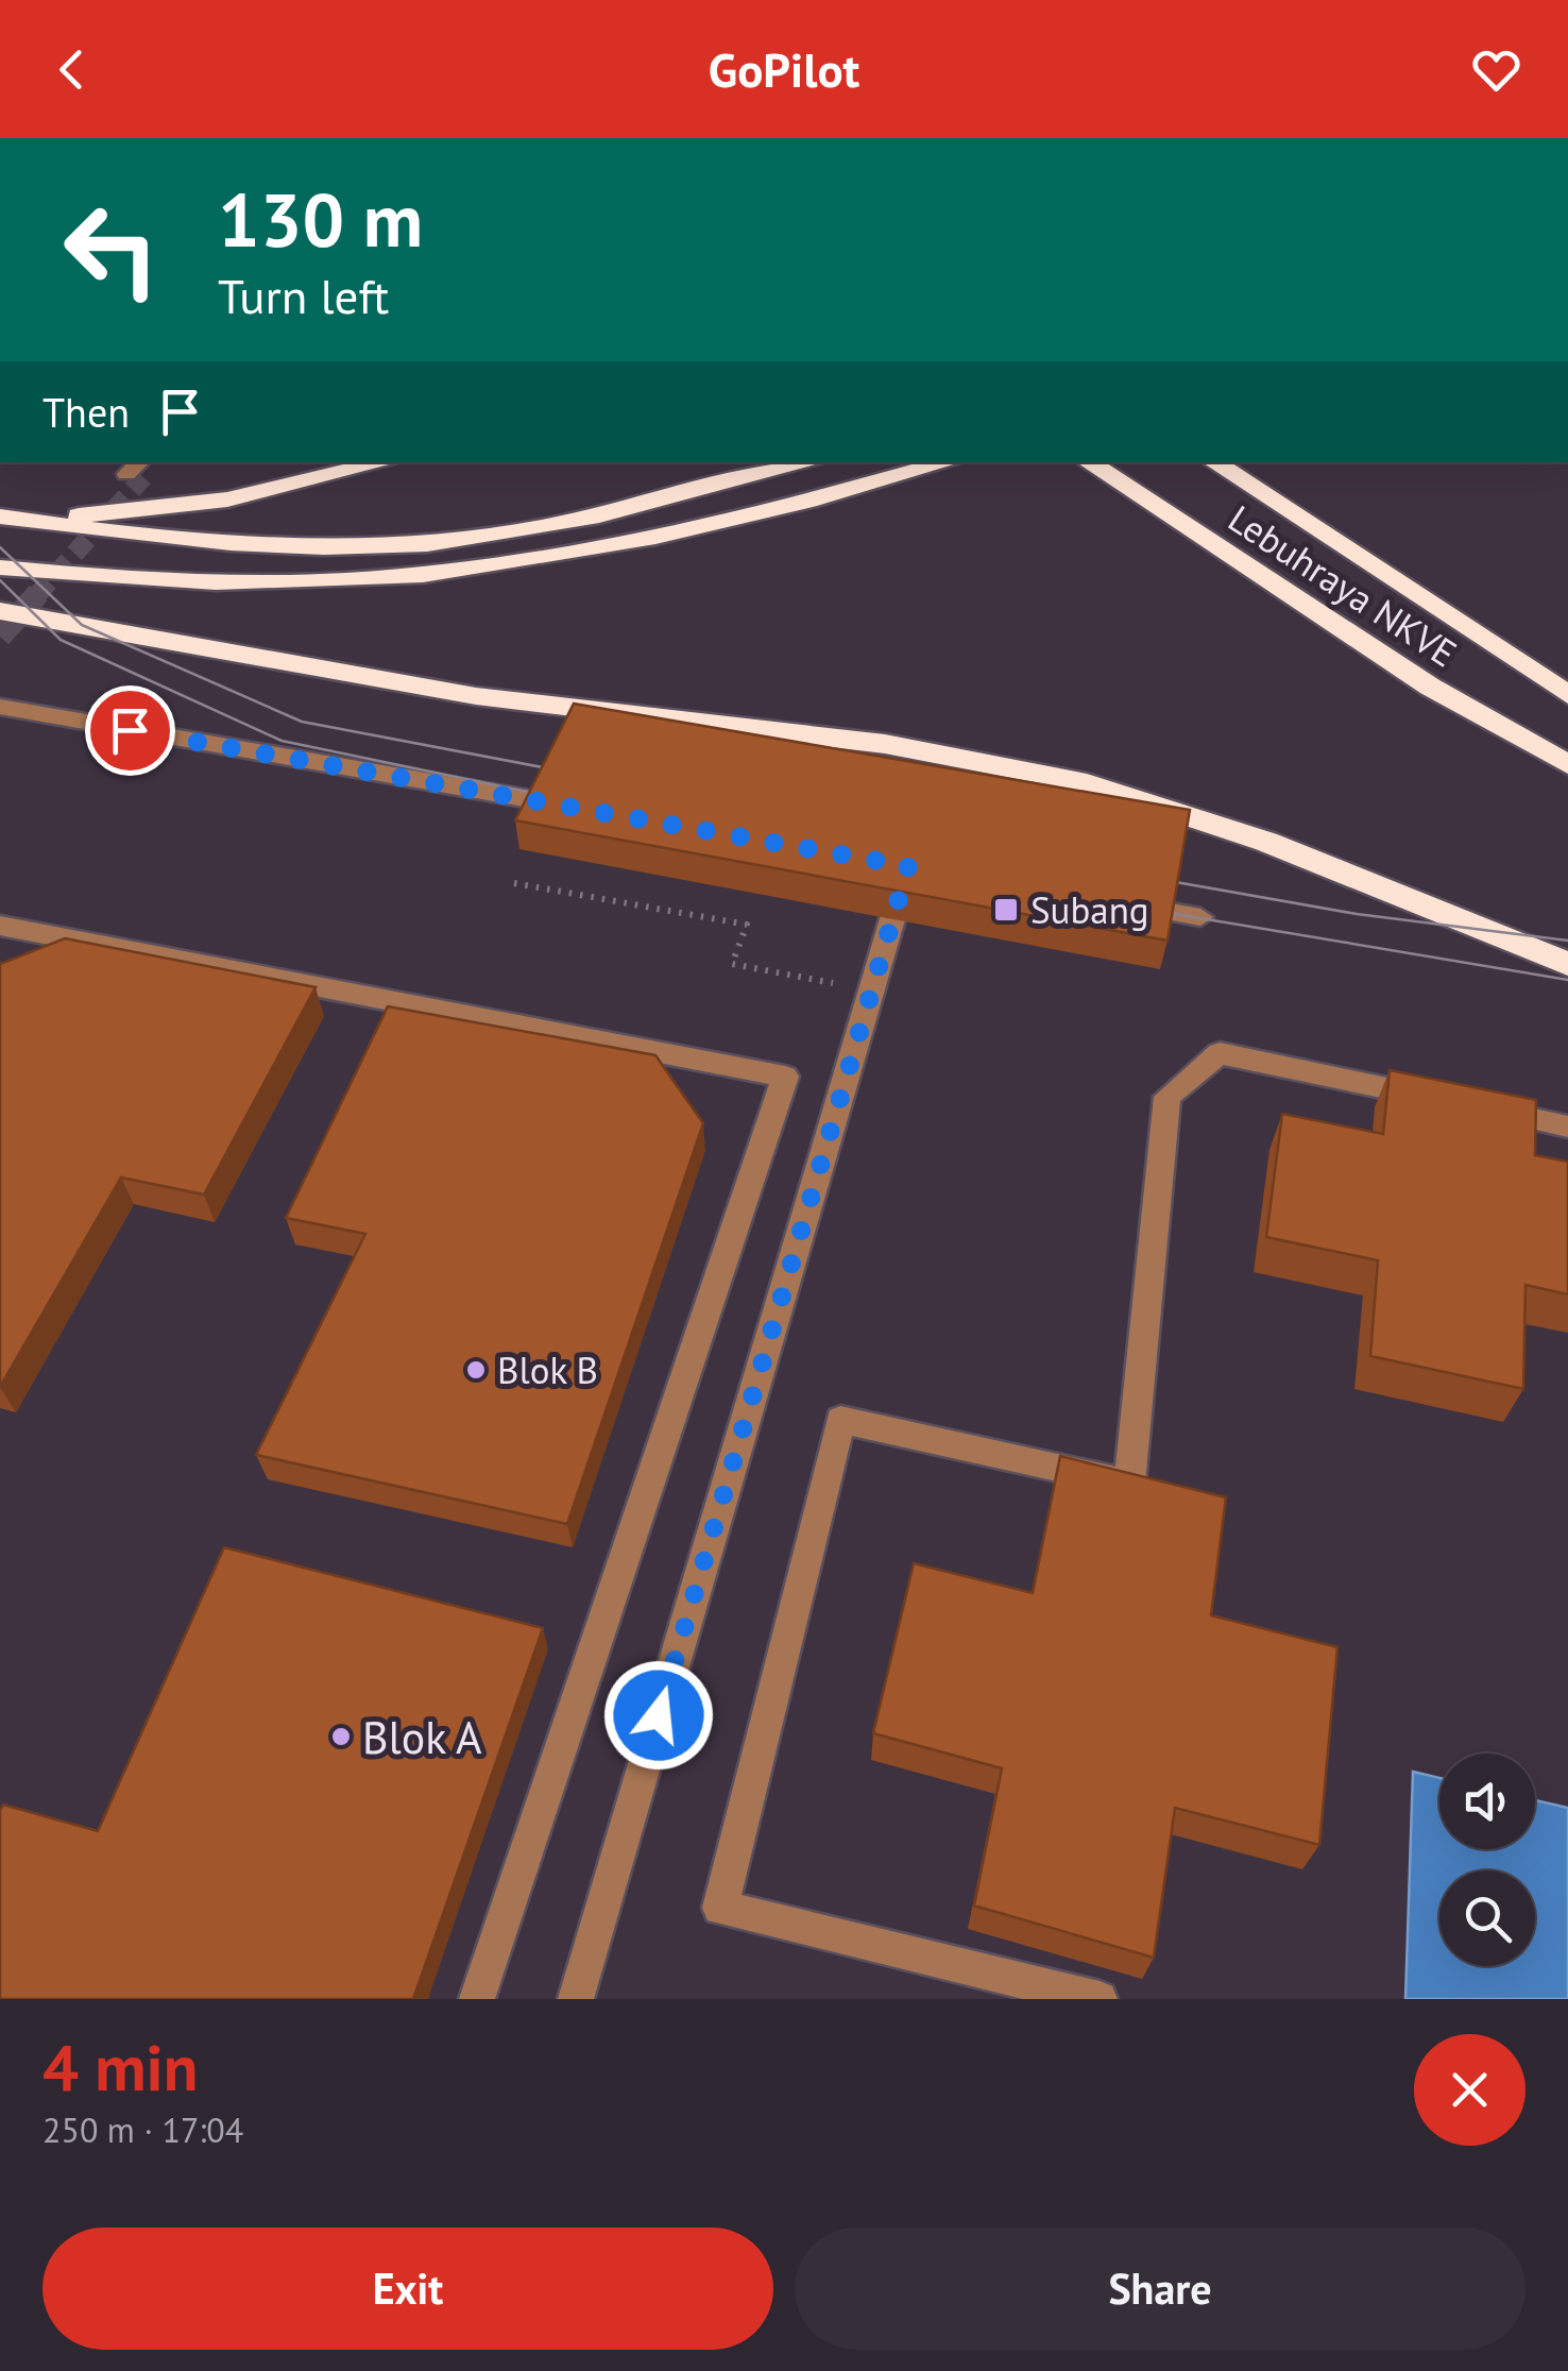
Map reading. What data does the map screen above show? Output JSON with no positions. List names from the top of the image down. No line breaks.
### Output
{"streets":{"highway":["Lebuhraya NKVE"]},"places":{"transit":["Subang"],"other":["Blok B","Blok A"]},"page":{"header":"GoPilot","turn":["130 m","Turn left"],"then":"Then","heading":["4 min","250 m · 17:04"],"buttons":["Exit","Share"]}}
